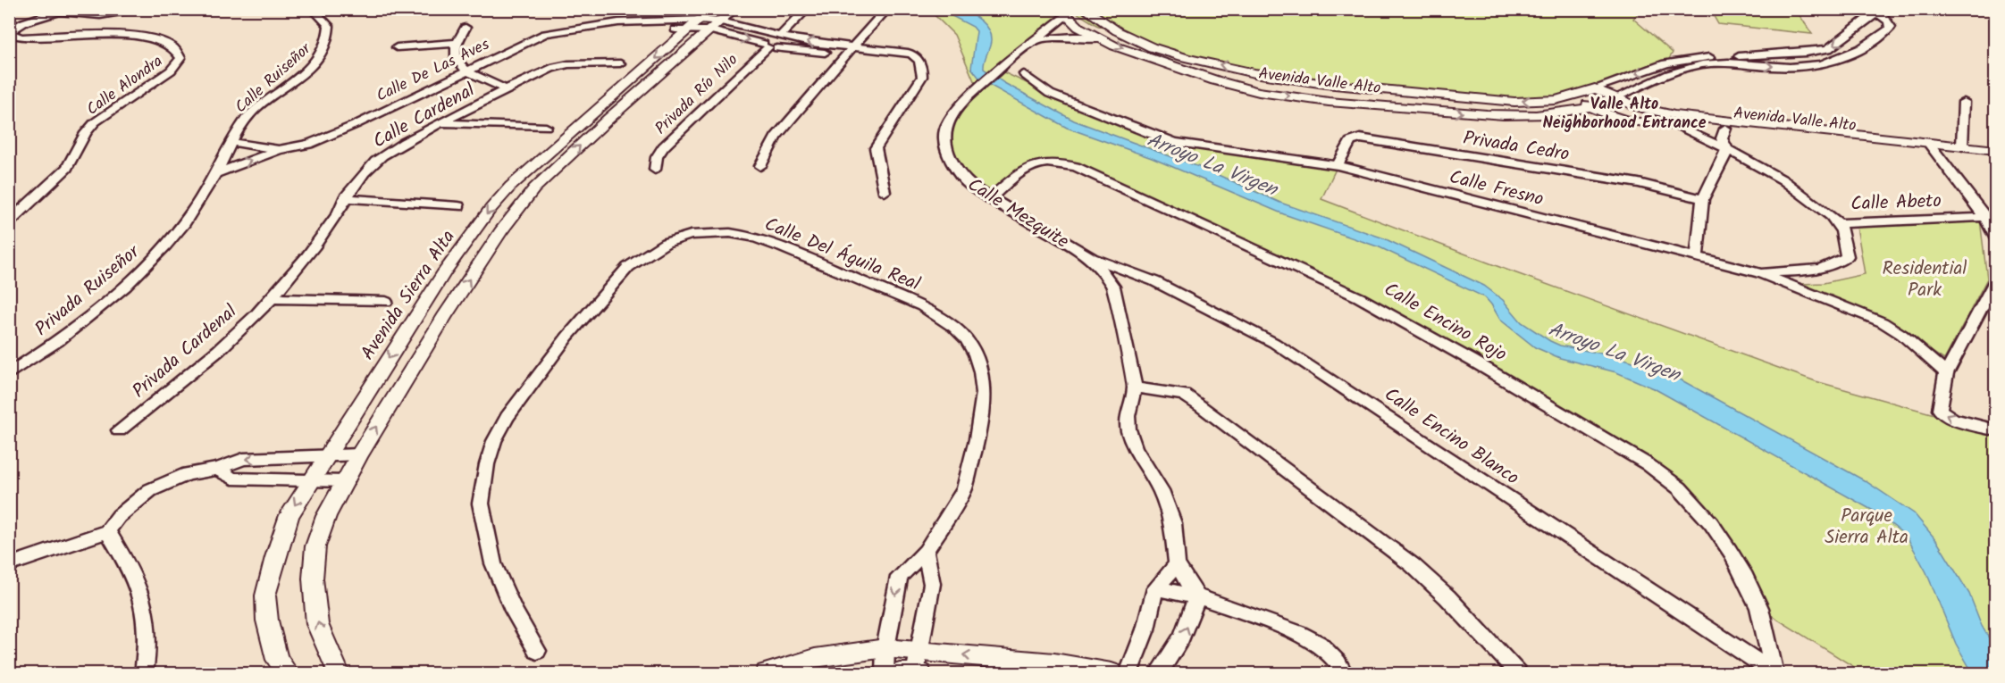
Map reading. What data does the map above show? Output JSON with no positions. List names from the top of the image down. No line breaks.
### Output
{"streets":{"street":["Calle De Las Aves","Calle Ruiseñor","Avenida Valle Alto","Calle Alondra","Privada Río Nilo","Calle Cardenal","Privada Cedro","Calle Fresno","Calle Abeto","Calle Mezquite","Calle Del Águila Real","Privada Ruiseñor","Avenida Sierra Alta","Calle Encino Rojo","Privada Cardenal","Calle Encino Blanco"]},"crossings":[["Calle De Las Aves","Calle Ruiseñor"],["Calle De Las Aves","Privada Ruiseñor"],["Calle De Las Aves","Avenida Sierra Alta"],["Calle Ruiseñor","Privada Ruiseñor"],["Avenida Valle Alto","Calle Mezquite"],["Calle Cardenal","Privada Cardenal"],["Privada Cedro","Calle Fresno"],["Calle Fresno","Calle Abeto"],["Calle Mezquite","Calle Encino Rojo"],["Calle Mezquite","Calle Encino Blanco"],["Calle Encino Rojo","Calle Encino Blanco"]],"districts":["Valle Alto Neighborhood Entrance"],"water":["Arroyo La Virgen"],"parks":["Residential Park","Parque Sierra Alta"]}
